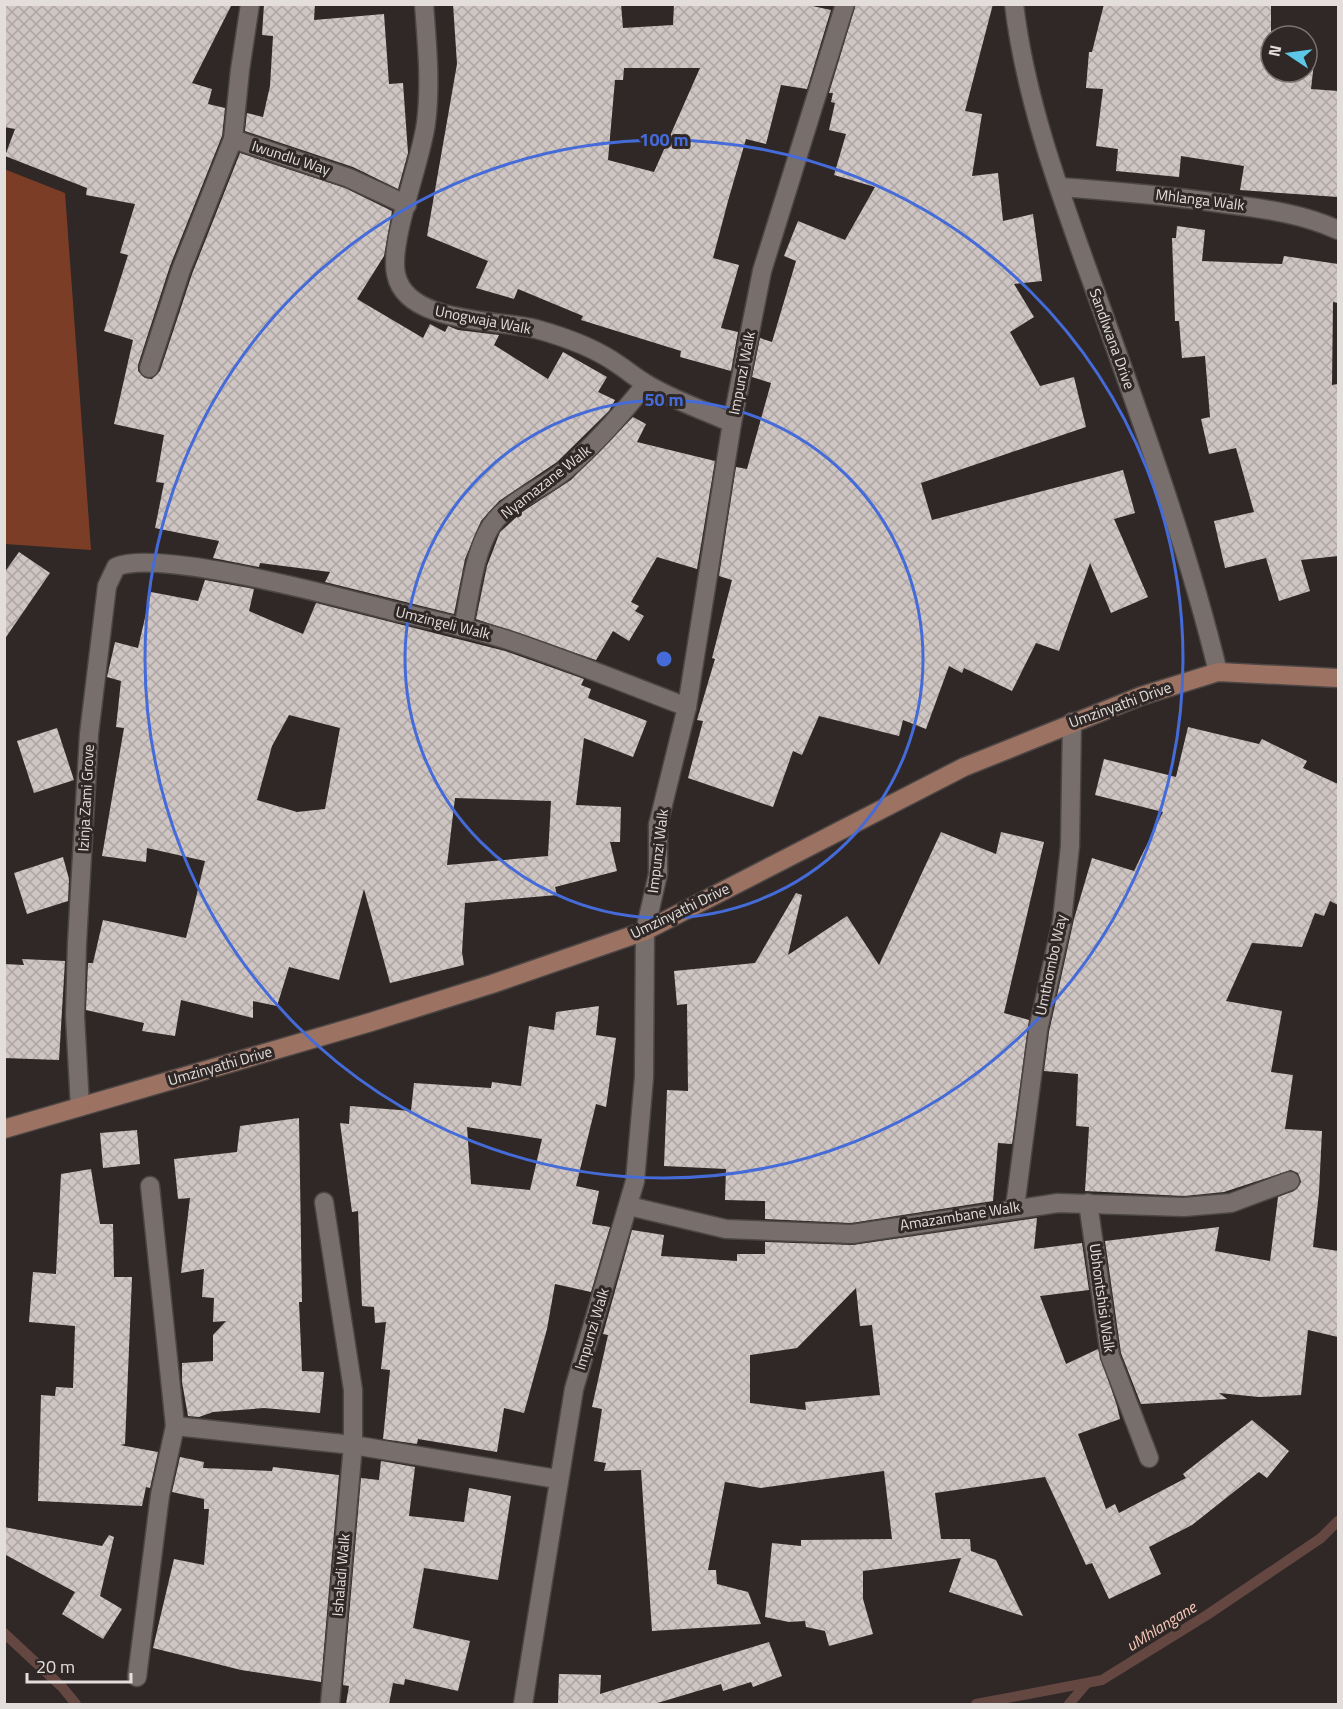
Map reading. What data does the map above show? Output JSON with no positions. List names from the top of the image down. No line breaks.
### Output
{"streets":{"street":["Iwundlu Way","Mhlanga Walk","Unogwaja Walk","Sandlwana Drive","Impunzi Walk","Nyamazane Walk","Umzingeli Walk","Umzinyathi Drive","Izinja Zami Grove","Umthombo Way","Amazambane Walk","Ubhontshisi Walk","Ishaladi Walk"]},"crossings":[["Iwundlu Way","Unogwaja Walk"],["Mhlanga Walk","Sandlwana Drive"],["Unogwaja Walk","Impunzi Walk"],["Unogwaja Walk","Nyamazane Walk"],["Sandlwana Drive","Umzinyathi Drive"],["Impunzi Walk","Umzingeli Walk"],["Impunzi Walk","Umzinyathi Drive"],["Impunzi Walk","Amazambane Walk"],["Nyamazane Walk","Umzingeli Walk"],["Umzingeli Walk","Izinja Zami Grove"],["Umzinyathi Drive","Izinja Zami Grove"],["Umzinyathi Drive","Umthombo Way"],["Umthombo Way","Amazambane Walk"],["Amazambane Walk","Ubhontshisi Walk"]],"water":["uMhlangane"],"scale_bar":"20 m","north":"left","rings":["100 m","50 m"]}
